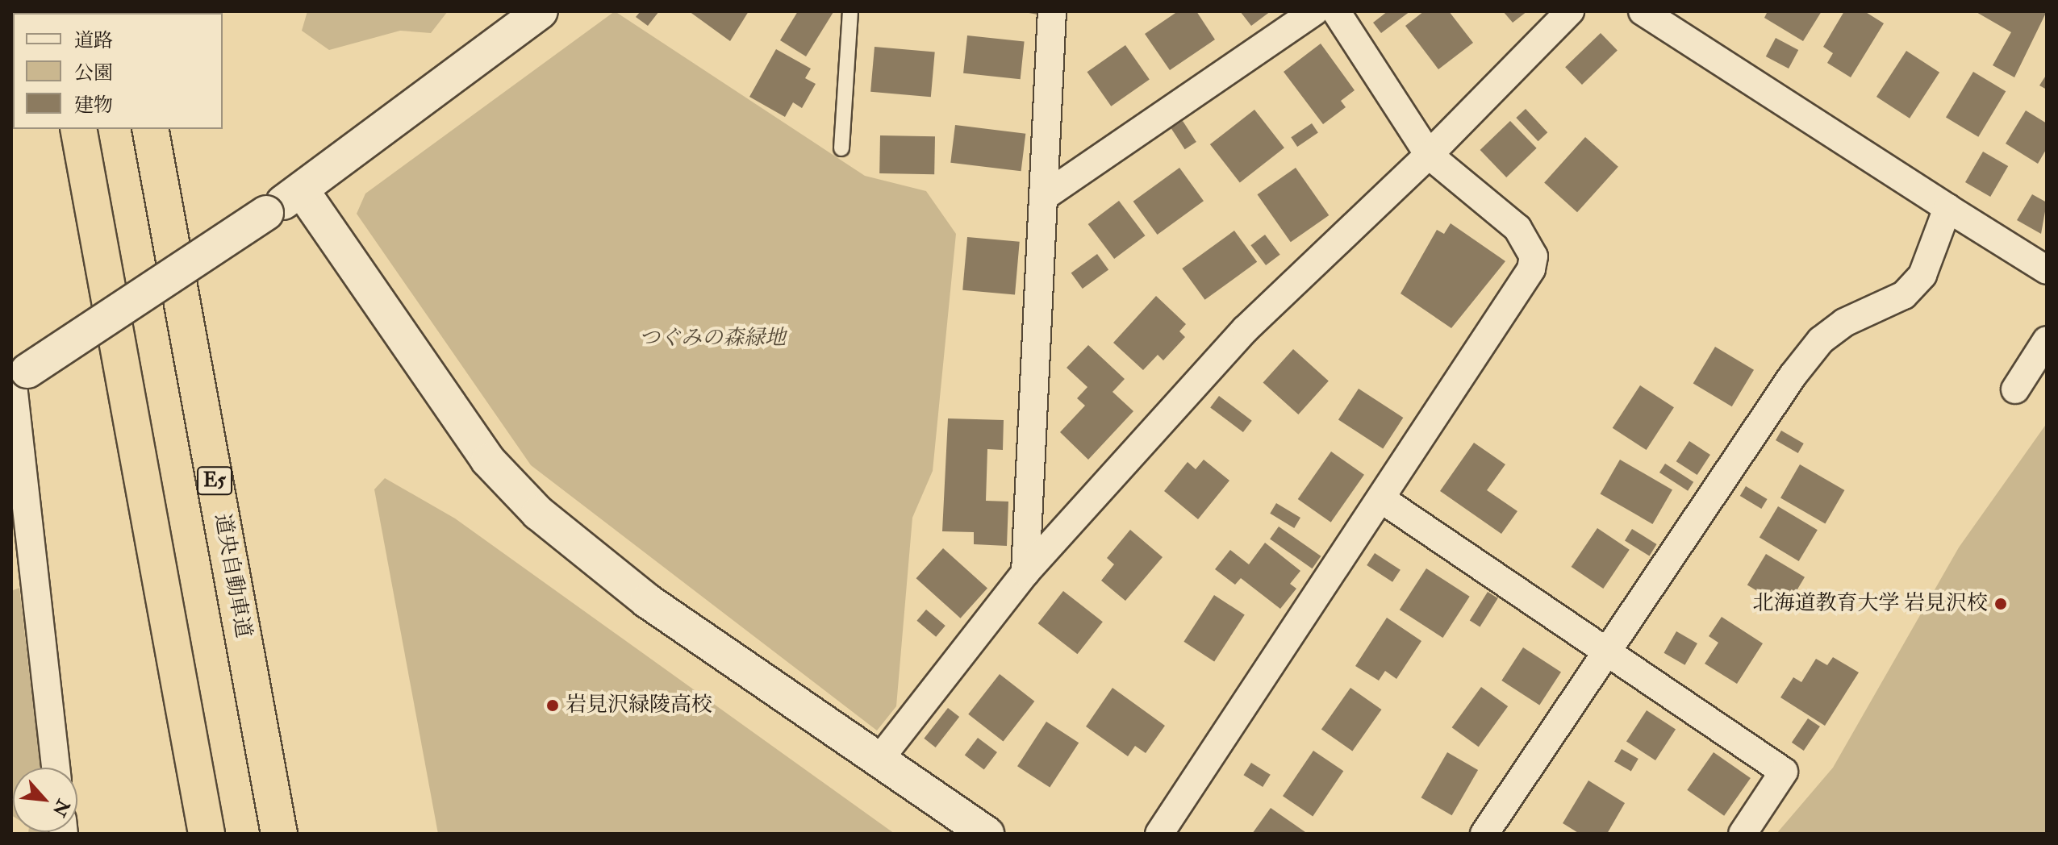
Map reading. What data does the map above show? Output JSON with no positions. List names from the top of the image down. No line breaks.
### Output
{"streets":{"highway":["E5","道央自動車道"]},"parks":["つぐみの森緑地"],"places":["北海道教育大学 岩見沢校","岩見沢緑陵高校"],"legend":["道路","公園","建物"],"north":"bottom right"}
